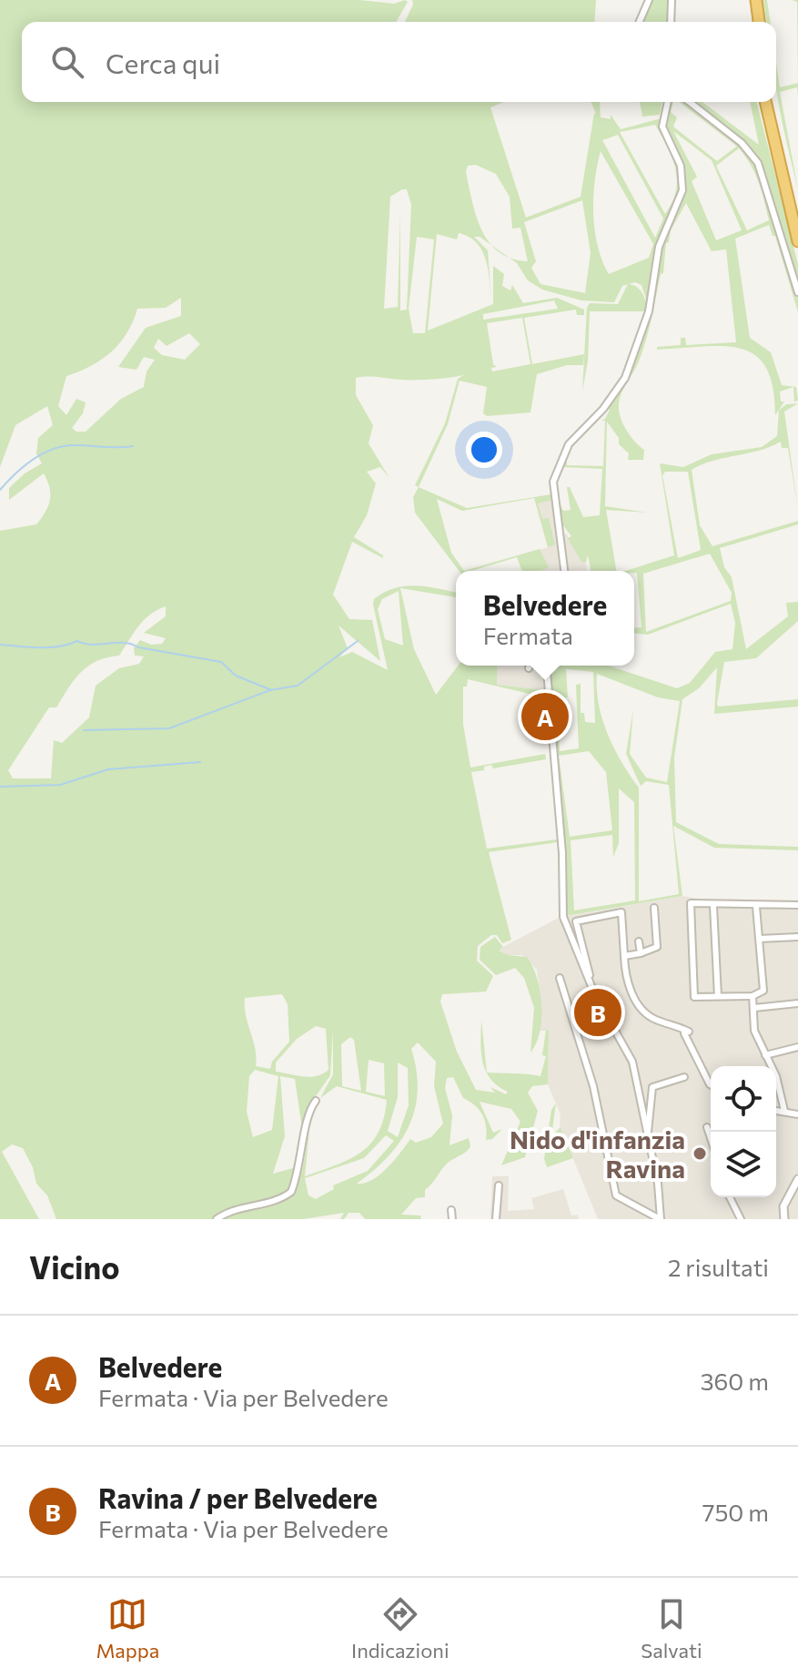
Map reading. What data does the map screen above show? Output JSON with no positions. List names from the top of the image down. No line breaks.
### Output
{"places":["Nido d'infanzia Ravina"],"page":{"search":"Cerca qui","popup":["Belvedere","Fermata"],"pins":["A","B"],"heading":["Vicino","2 risultati"],"list":[{"mark":"A","name":"Belvedere","note":"Fermata · Via per Belvedere","value":"360 m"},{"mark":"B","name":"Ravina / per Belvedere","note":"Fermata · Via per Belvedere","value":"750 m"}],"nav":["Mappa","Indicazioni","Salvati"]}}
